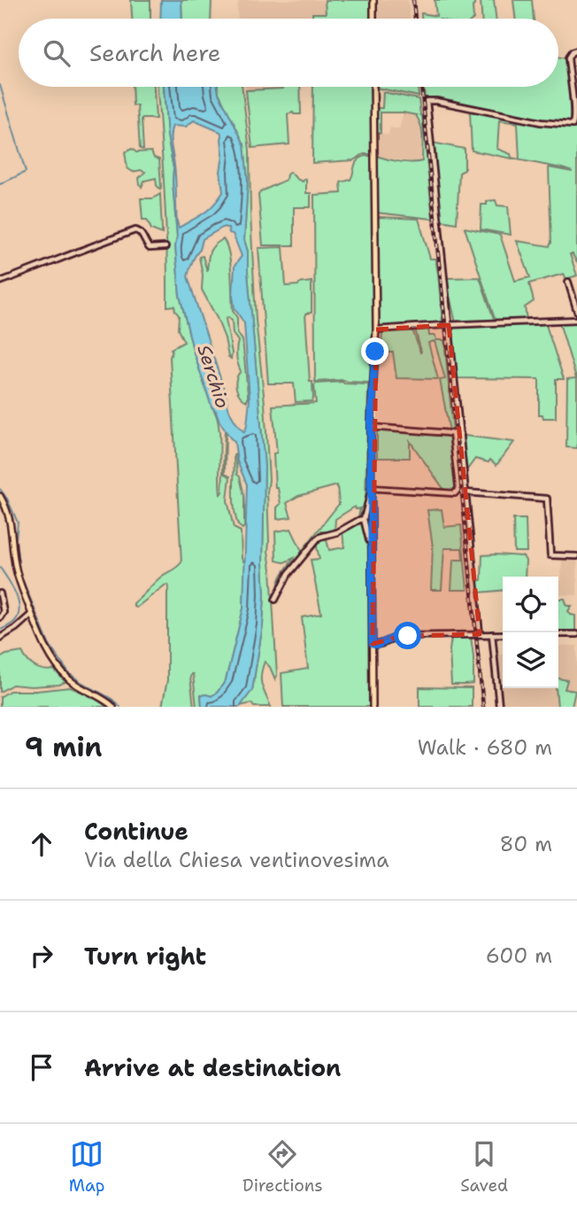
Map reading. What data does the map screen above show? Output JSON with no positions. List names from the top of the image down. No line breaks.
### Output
{"water":["Serchio"],"page":{"search":"Search here","heading":["9 min","Walk · 680 m"],"list":[["Continue","Via della Chiesa ventinovesima","80 m"],["Turn right","600 m"],"Arrive at destination"],"nav":["Map","Directions","Saved"]}}
